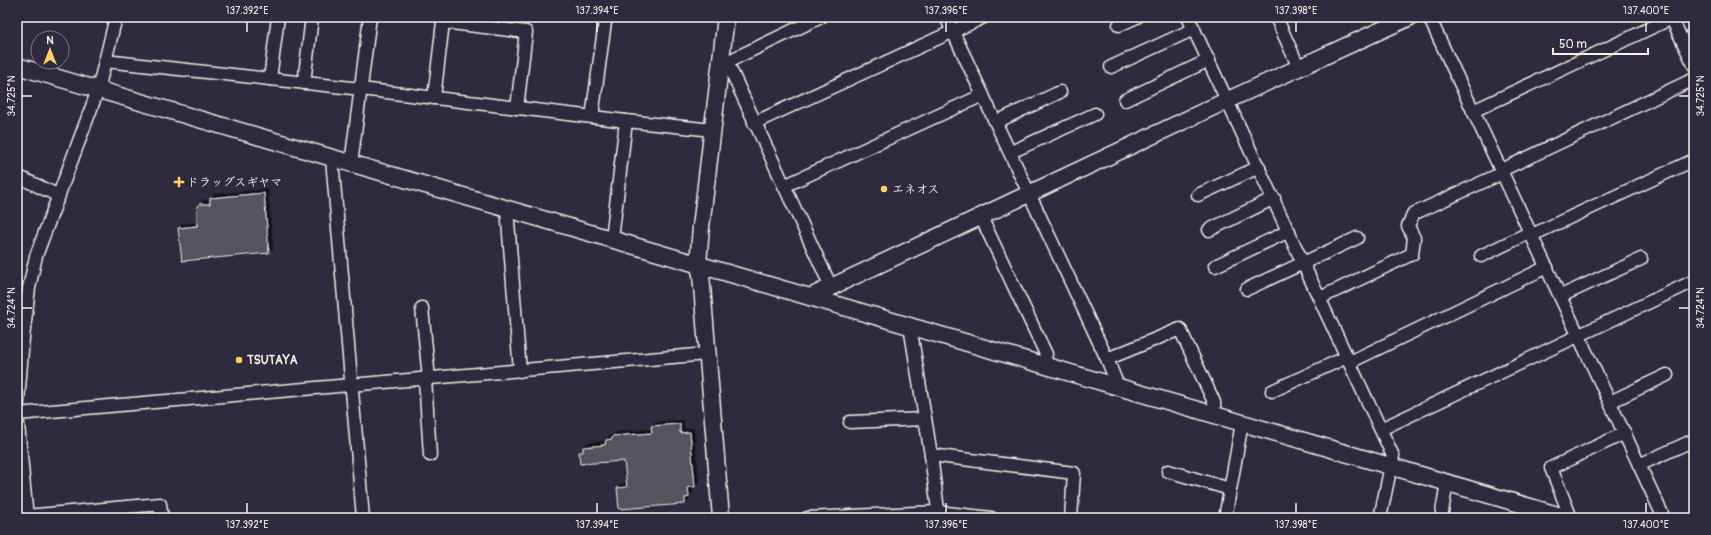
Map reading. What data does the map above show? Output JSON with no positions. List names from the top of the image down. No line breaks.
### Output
{"places":{"health":["ドラッグスギヤマ"],"other":["エネオス","TSUTAYA"]},"scale_bar":"50 m","north":"top","coordinates":["137.392°E","137.394°E","137.396°E","137.398°E","137.400°E","34.725°N","34.724°N"]}
